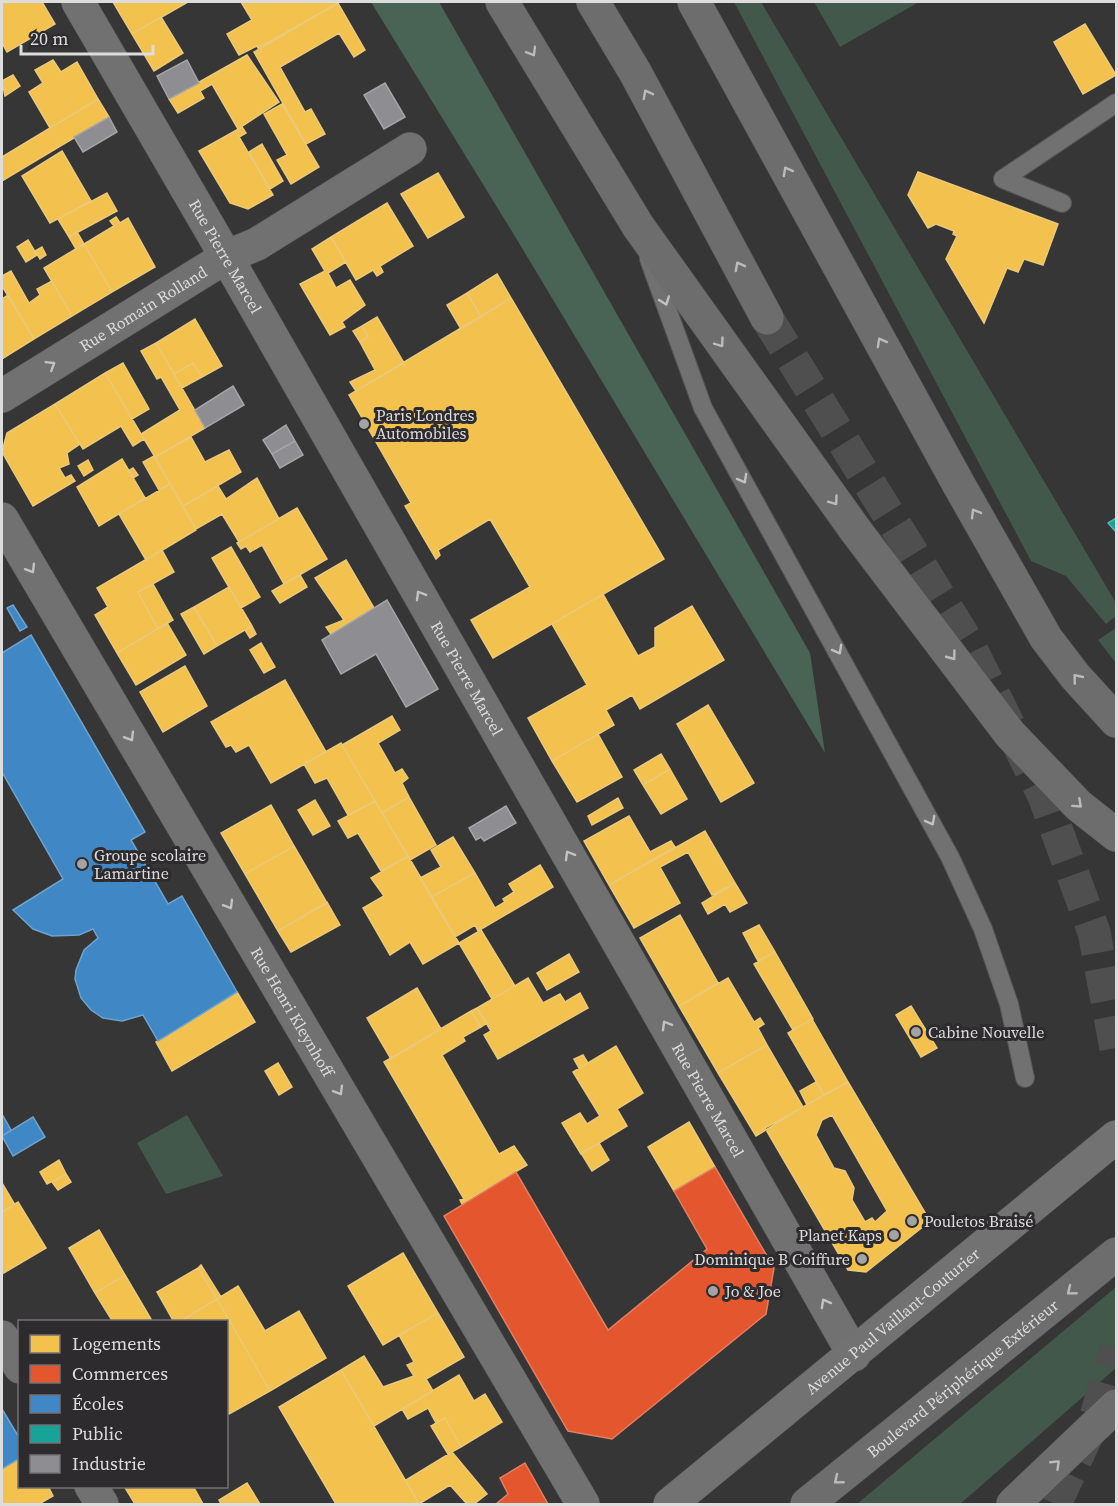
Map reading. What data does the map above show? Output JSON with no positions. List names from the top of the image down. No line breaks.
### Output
{"streets":{"highway":["Boulevard Périphérique Extérieur"],"main road":["Avenue Paul Vaillant-Couturier"],"street":["Rue Pierre Marcel","Rue Romain Rolland","Rue Henri Kleynhoff"]},"crossings":[["Rue Pierre Marcel","Rue Romain Rolland"],["Rue Pierre Marcel","Avenue Paul Vaillant-Couturier"]],"one_way":["Rue Pierre Marcel","Rue Romain Rolland","Rue Henri Kleynhoff"],"places":["Paris Londres Automobiles","Groupe scolaire Lamartine","Cabine Nouvelle","Pouletos Braisé","Planet Kaps","Dominique B Coiffure","Jo & Joe"],"legend":["Logements","Commerces","Écoles","Public","Industrie"],"scale_bar":"20 m"}
